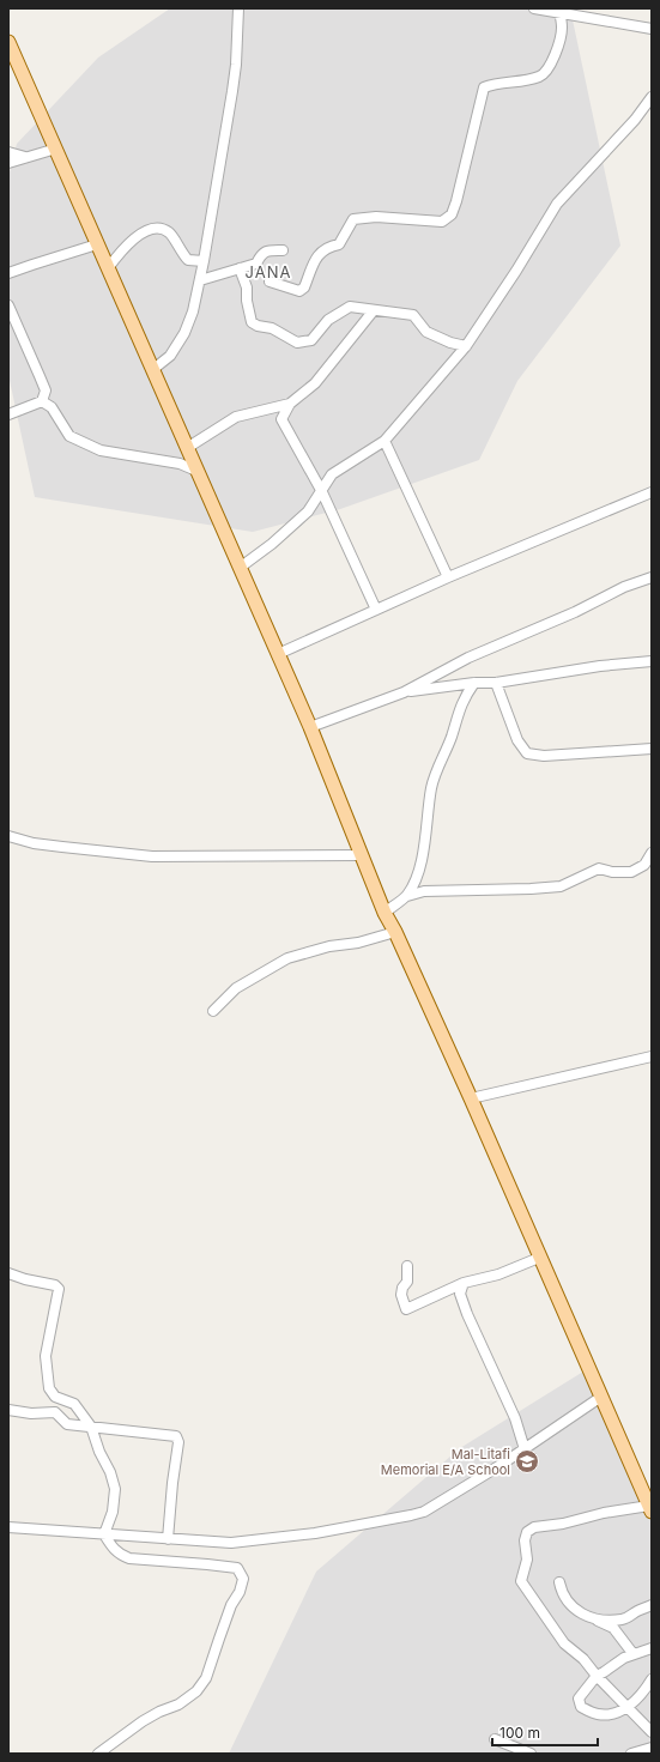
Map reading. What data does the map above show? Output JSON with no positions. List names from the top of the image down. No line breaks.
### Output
{"districts":["JANA"],"places":{"school or university":["Mal-Litafi Memorial E/A School"]},"scale_bar":"100 m"}
